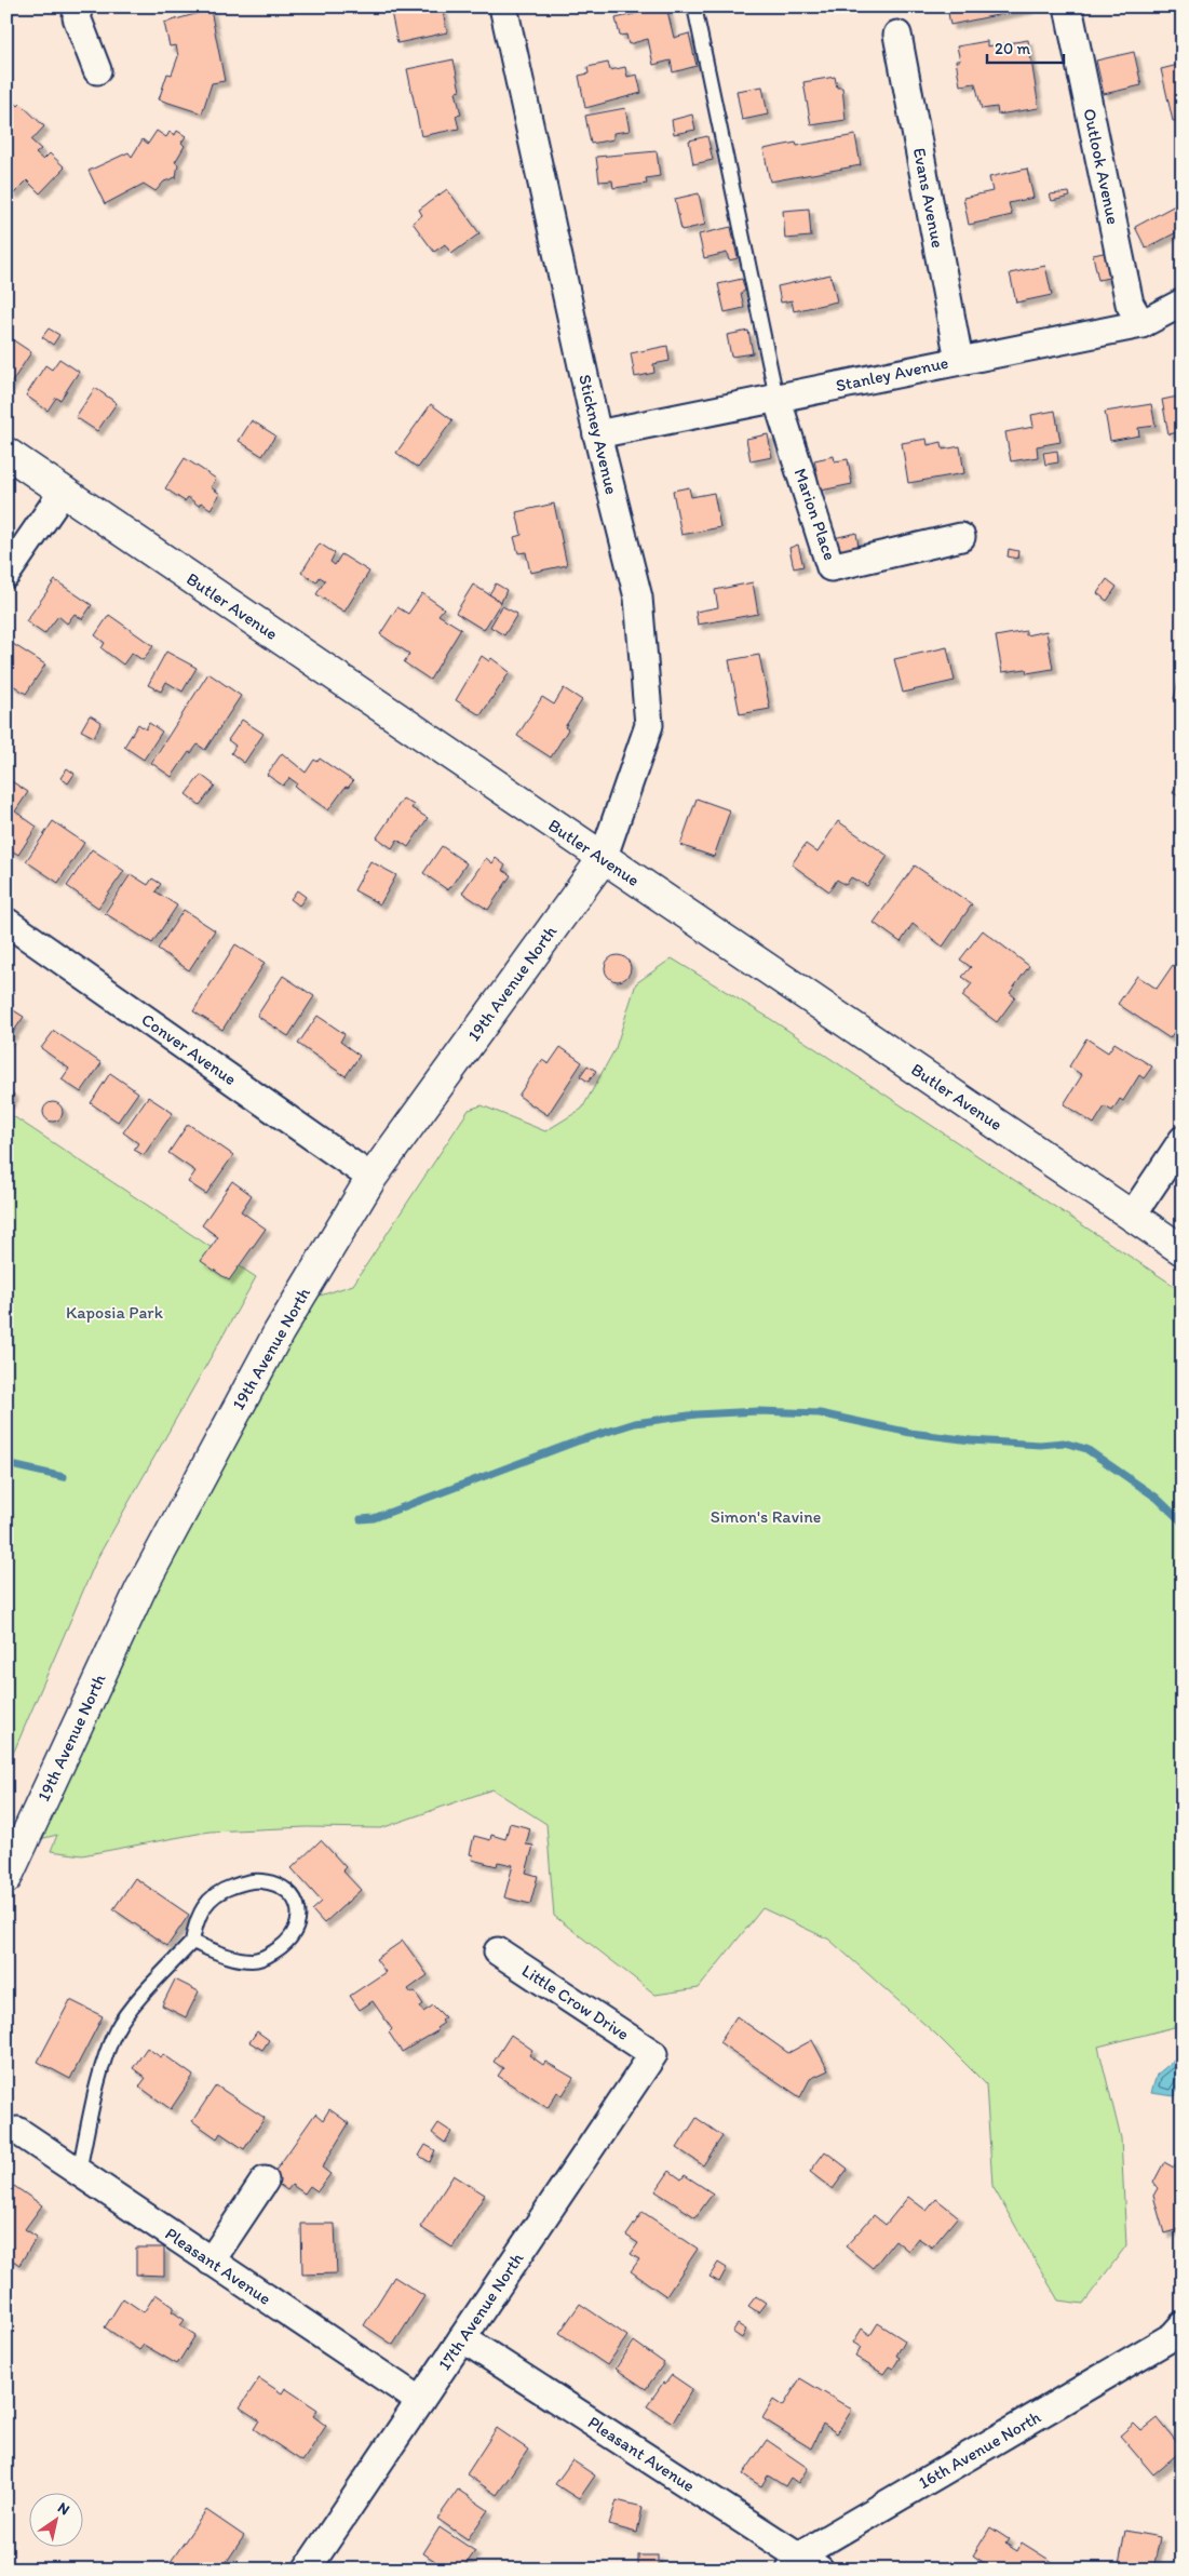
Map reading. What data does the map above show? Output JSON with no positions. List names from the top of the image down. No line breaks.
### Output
{"streets":{"street":["Outlook Avenue","Evans Avenue","Stanley Avenue","Stickney Avenue","Marion Place","Butler Avenue","19th Avenue North","Conver Avenue","Little Crow Drive","Pleasant Avenue","17th Avenue North","16th Avenue North"]},"crossings":[["Outlook Avenue","Stanley Avenue"],["Evans Avenue","Stanley Avenue"],["Stanley Avenue","Stickney Avenue"],["Stanley Avenue","Marion Place"],["Stickney Avenue","Butler Avenue"],["Stickney Avenue","19th Avenue North"],["Butler Avenue","19th Avenue North"],["19th Avenue North","Conver Avenue"],["Little Crow Drive","17th Avenue North"],["Pleasant Avenue","17th Avenue North"],["Pleasant Avenue","16th Avenue North"]],"parks":["Kaposia Park","Simon's Ravine"],"scale_bar":"20 m","north":"top right"}
